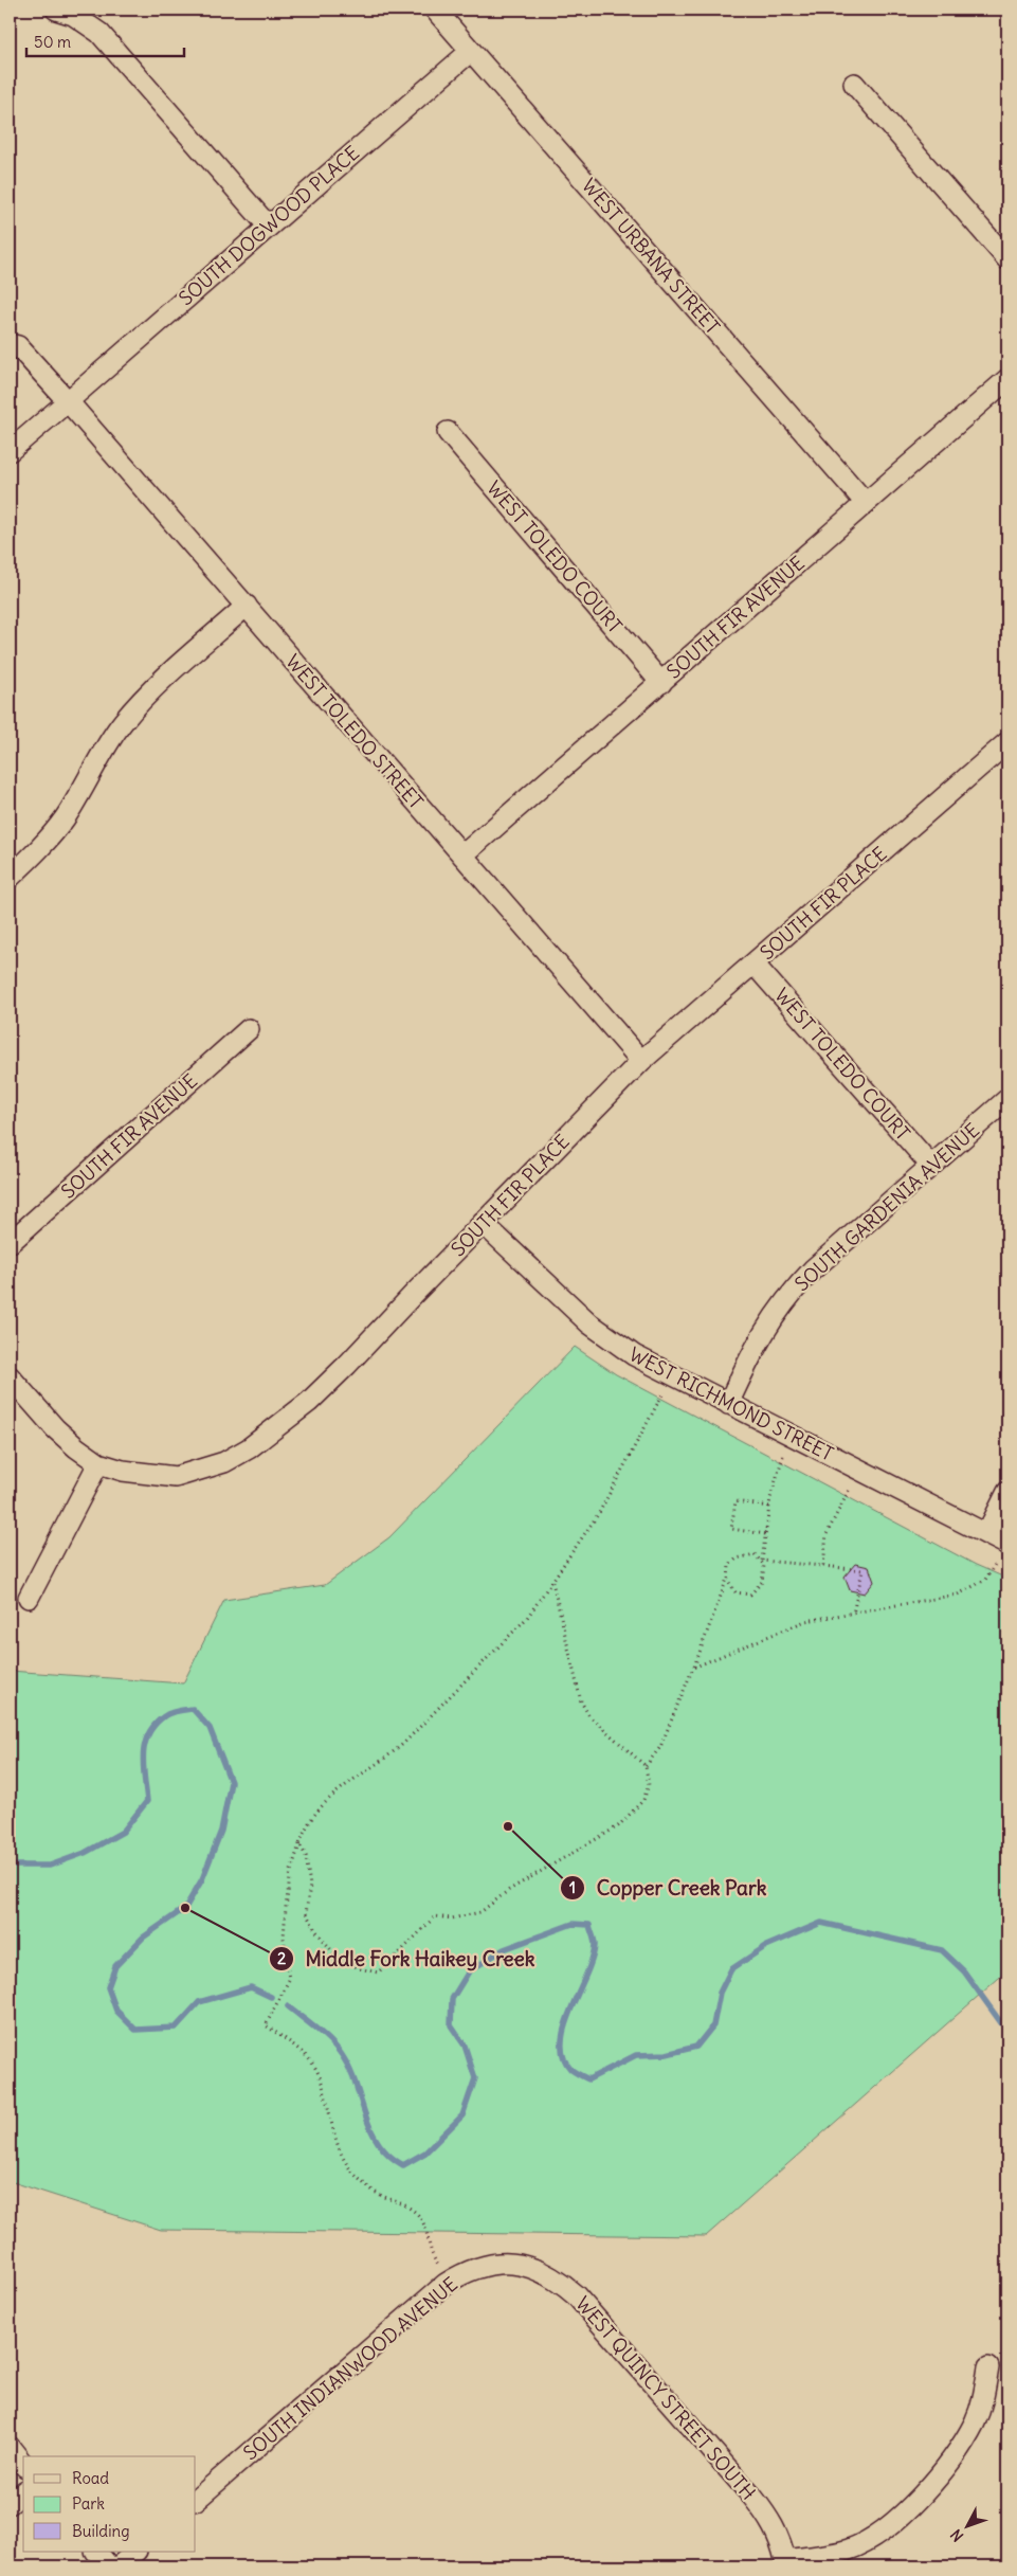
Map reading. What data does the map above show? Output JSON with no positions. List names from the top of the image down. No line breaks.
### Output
{"streets":{"street":["SOUTH DOGWOOD PLACE","WEST URBANA STREET","WEST TOLEDO COURT","SOUTH FIR AVENUE","WEST TOLEDO STREET","SOUTH FIR PLACE","SOUTH GARDENIA AVENUE","WEST RICHMOND STREET","SOUTH INDIANWOOD AVENUE","WEST QUINCY STREET SOUTH"]},"crossings":[["SOUTH DOGWOOD PLACE","WEST URBANA STREET"],["SOUTH DOGWOOD PLACE","WEST TOLEDO STREET"],["WEST URBANA STREET","SOUTH FIR AVENUE"],["WEST TOLEDO COURT","SOUTH FIR AVENUE"],["WEST TOLEDO COURT","SOUTH FIR PLACE"],["WEST TOLEDO COURT","SOUTH GARDENIA AVENUE"],["SOUTH FIR AVENUE","WEST TOLEDO STREET"],["WEST TOLEDO STREET","SOUTH FIR PLACE"],["SOUTH FIR PLACE","WEST RICHMOND STREET"],["SOUTH GARDENIA AVENUE","WEST RICHMOND STREET"],["SOUTH INDIANWOOD AVENUE","WEST QUINCY STREET SOUTH"]],"places":["Copper Creek Park","Middle Fork Haikey Creek"],"legend":["Road","Park","Building"],"scale_bar":"50 m","north":"bottom left"}
